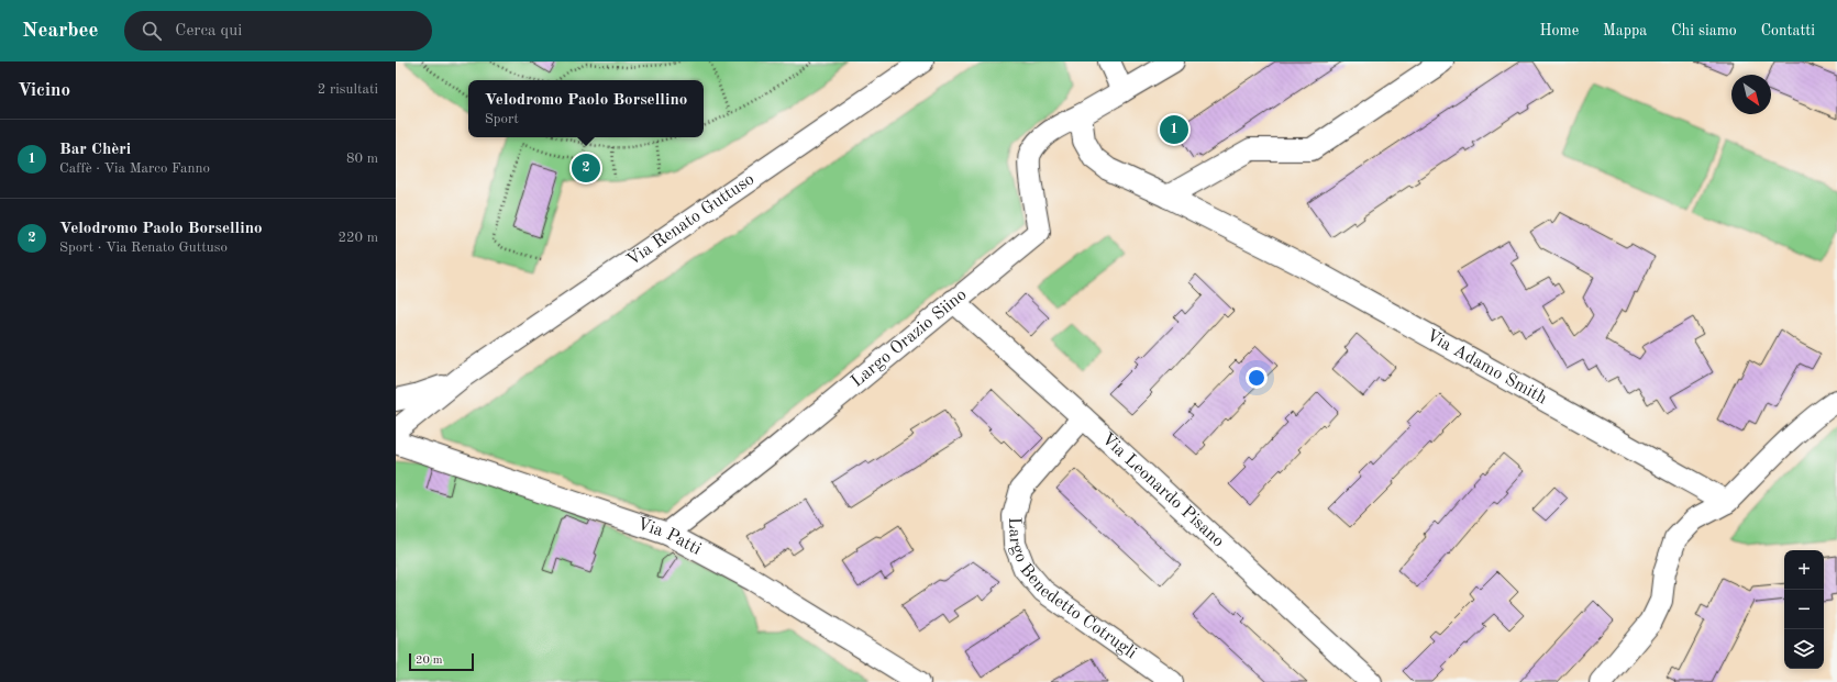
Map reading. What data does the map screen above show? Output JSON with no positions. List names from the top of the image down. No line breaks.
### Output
{"streets":{"street":["Via Renato Guttuso","Largo Orazio Siino","Via Adamo Smith","Via Leonardo Pisano","Via Patti","Largo Benedetto Cotrugli"]},"crossings":[["Largo Orazio Siino","Via Adamo Smith"],["Largo Orazio Siino","Via Leonardo Pisano"],["Largo Orazio Siino","Via Patti"],["Via Leonardo Pisano","Largo Benedetto Cotrugli"]],"scale_bar":"20 m","north":"bottom right","page":{"header":"Nearbee","search":"Cerca qui","nav":["Home","Mappa","Chi siamo","Contatti"],"heading":["Vicino","2 risultati"],"popup":["Velodromo Paolo Borsellino","Sport"],"pins":["1","2"],"list":[{"mark":"1","name":"Bar Chèri","note":"Caffè · Via Marco Fanno","value":"80 m"},{"mark":"2","name":"Velodromo Paolo Borsellino","note":"Sport · Via Renato Guttuso","value":"220 m"}],"map_buttons":["+","−"],"scale":"20 m"}}
